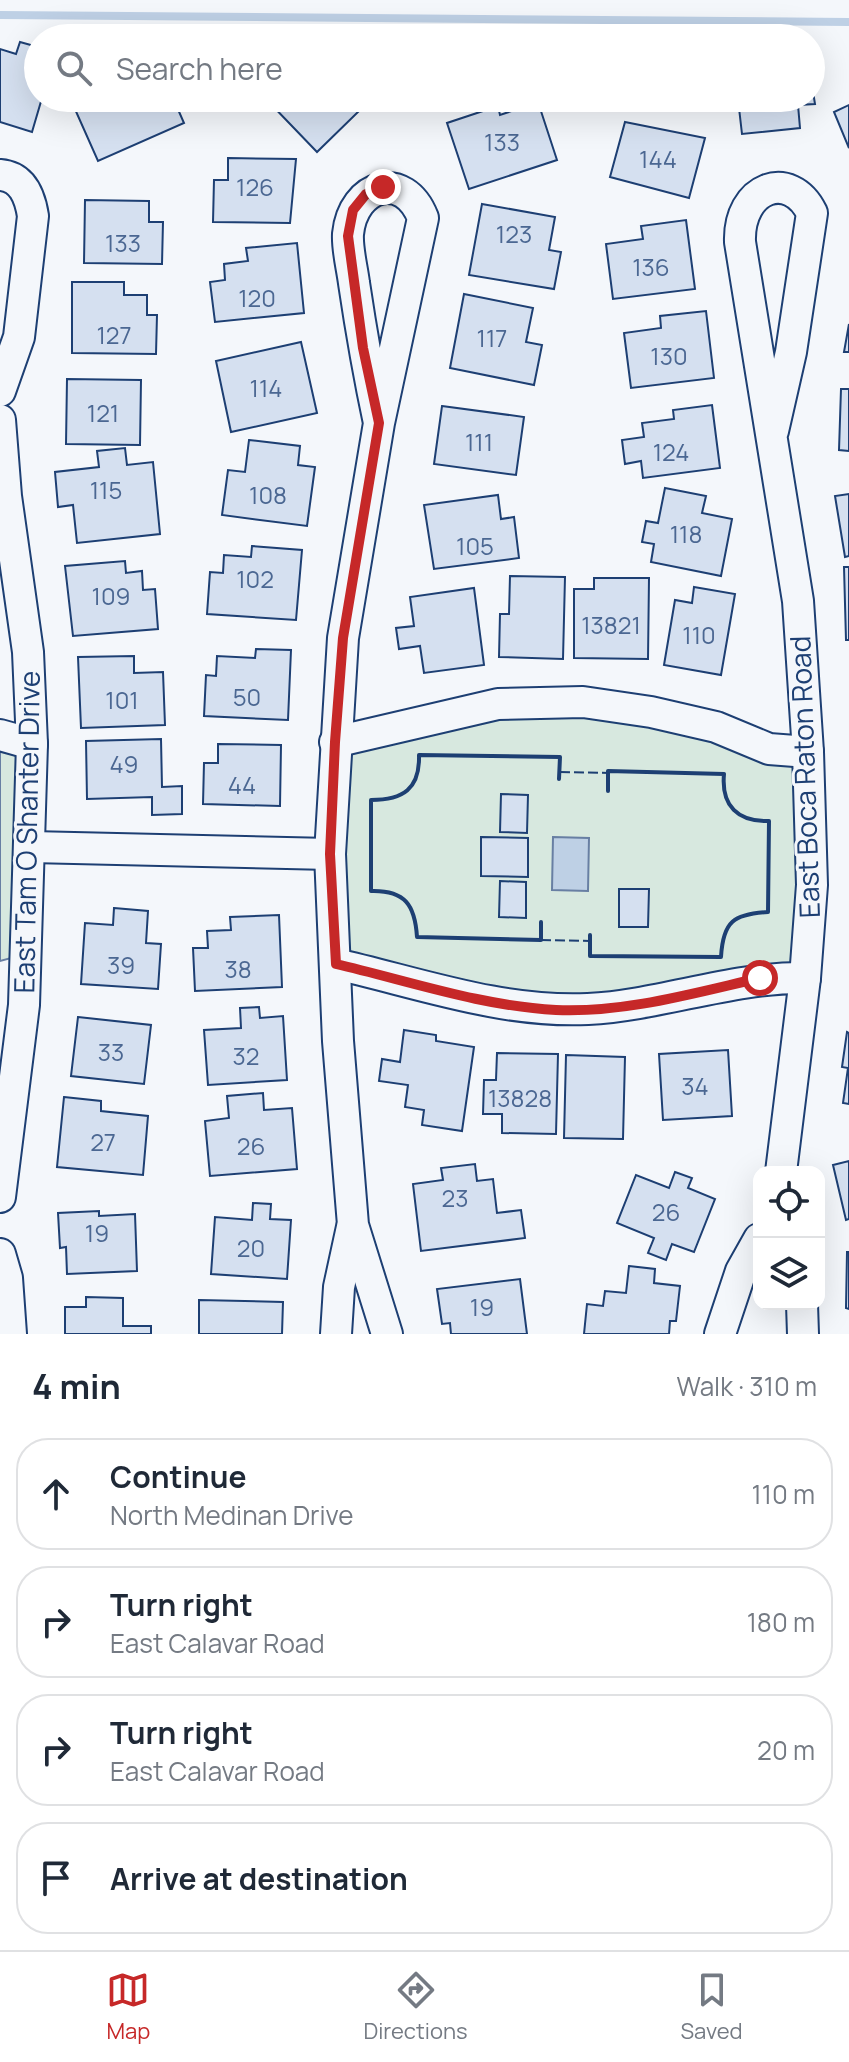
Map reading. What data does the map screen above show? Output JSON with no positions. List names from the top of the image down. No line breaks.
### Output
{"streets":{"street":["East Boca Raton Road","East Tam O Shanter Drive"]},"house_numbers":["133","144","126","123","133","136","120","127","117","130","114","121","111","124","115","108","118","105","102","109","13821","110","50","101","49","44","39","38","33","32","34","13828","27","26","23","26","19","20","19"],"page":{"search":"Search here","heading":["4 min","Walk · 310 m"],"list":[["Continue","North Medinan Drive","110 m"],["Turn right","East Calavar Road","180 m"],["Turn right","East Calavar Road","20 m"],"Arrive at destination"],"nav":["Map","Directions","Saved"]}}
